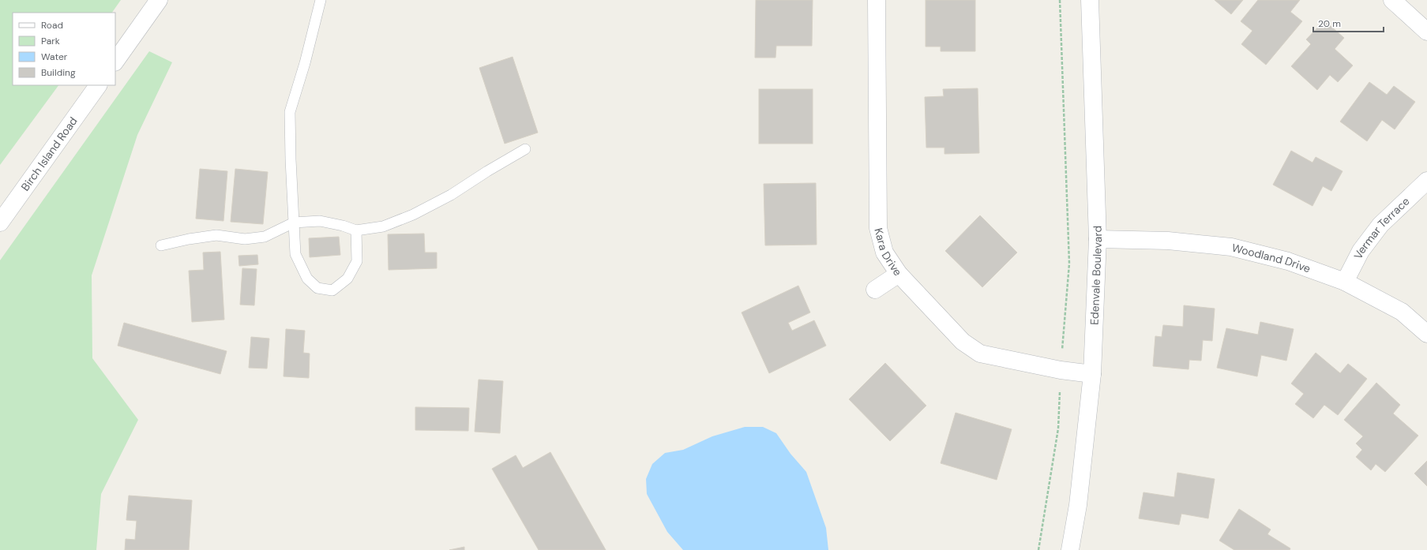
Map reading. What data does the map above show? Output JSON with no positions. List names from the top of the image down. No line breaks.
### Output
{"streets":{"street":["Birch Island Road","Vermar Terrace","Kara Drive","Woodland Drive","Edenvale Boulevard"]},"crossings":[["Vermar Terrace","Woodland Drive"],["Kara Drive","Edenvale Boulevard"],["Woodland Drive","Edenvale Boulevard"]],"legend":["Road","Park","Water","Building"],"scale_bar":"20 m"}
